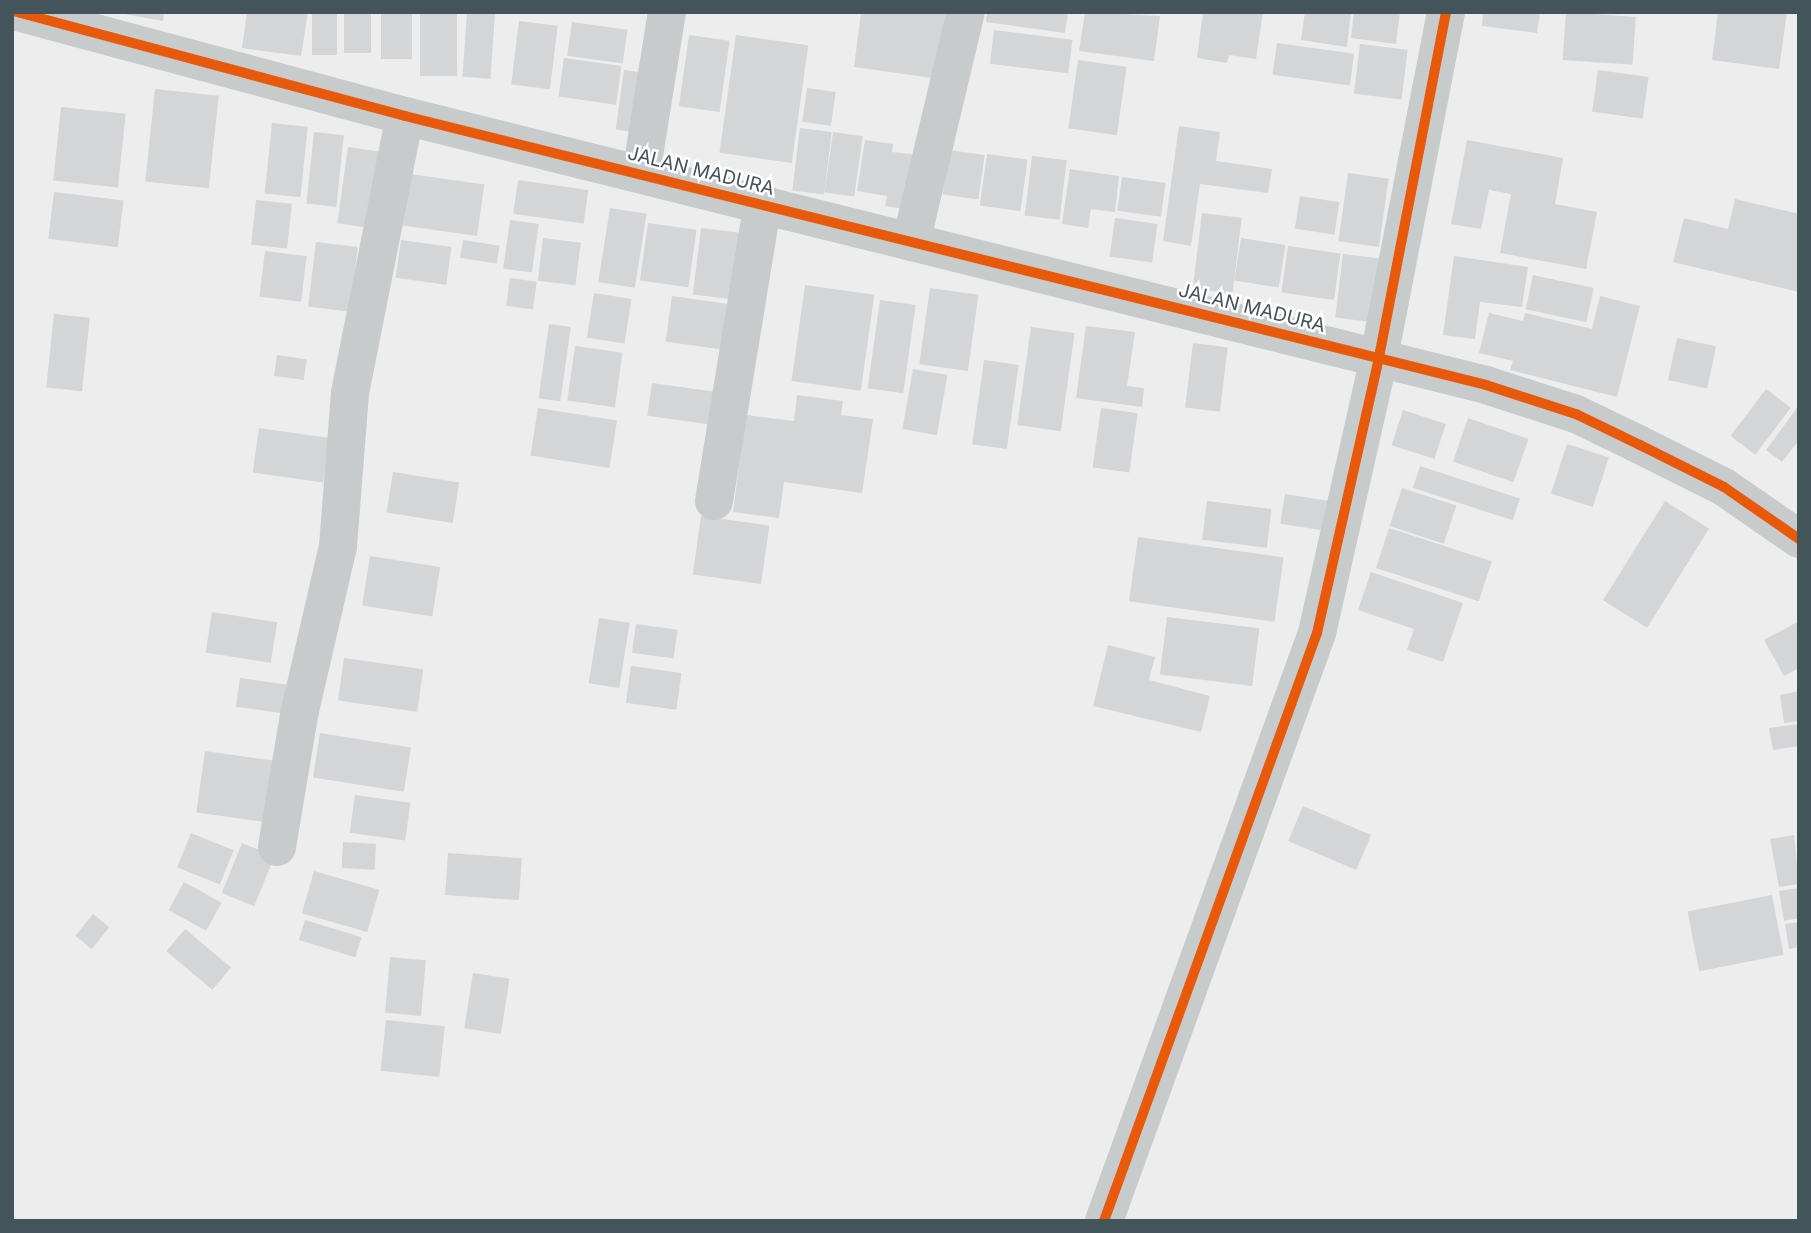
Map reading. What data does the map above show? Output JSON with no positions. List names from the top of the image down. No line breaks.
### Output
{"streets":{"street":["JALAN MADURA"]}}
